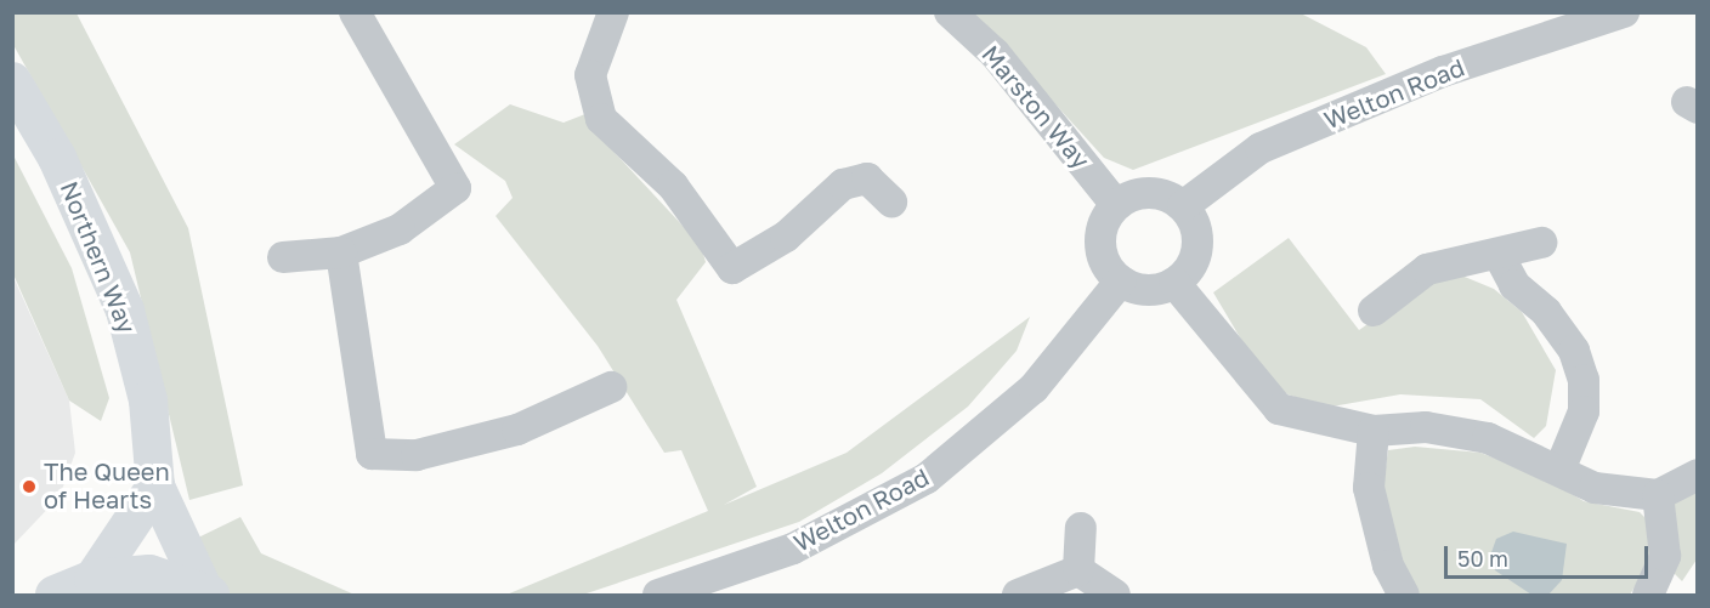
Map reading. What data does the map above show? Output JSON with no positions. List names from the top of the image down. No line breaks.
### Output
{"streets":{"main road":["Northern Way"],"street":["Welton Road","Marston Way"]},"crossings":[["Welton Road","Marston Way"]],"places":["The Queen of Hearts"],"scale_bar":"50 m"}
